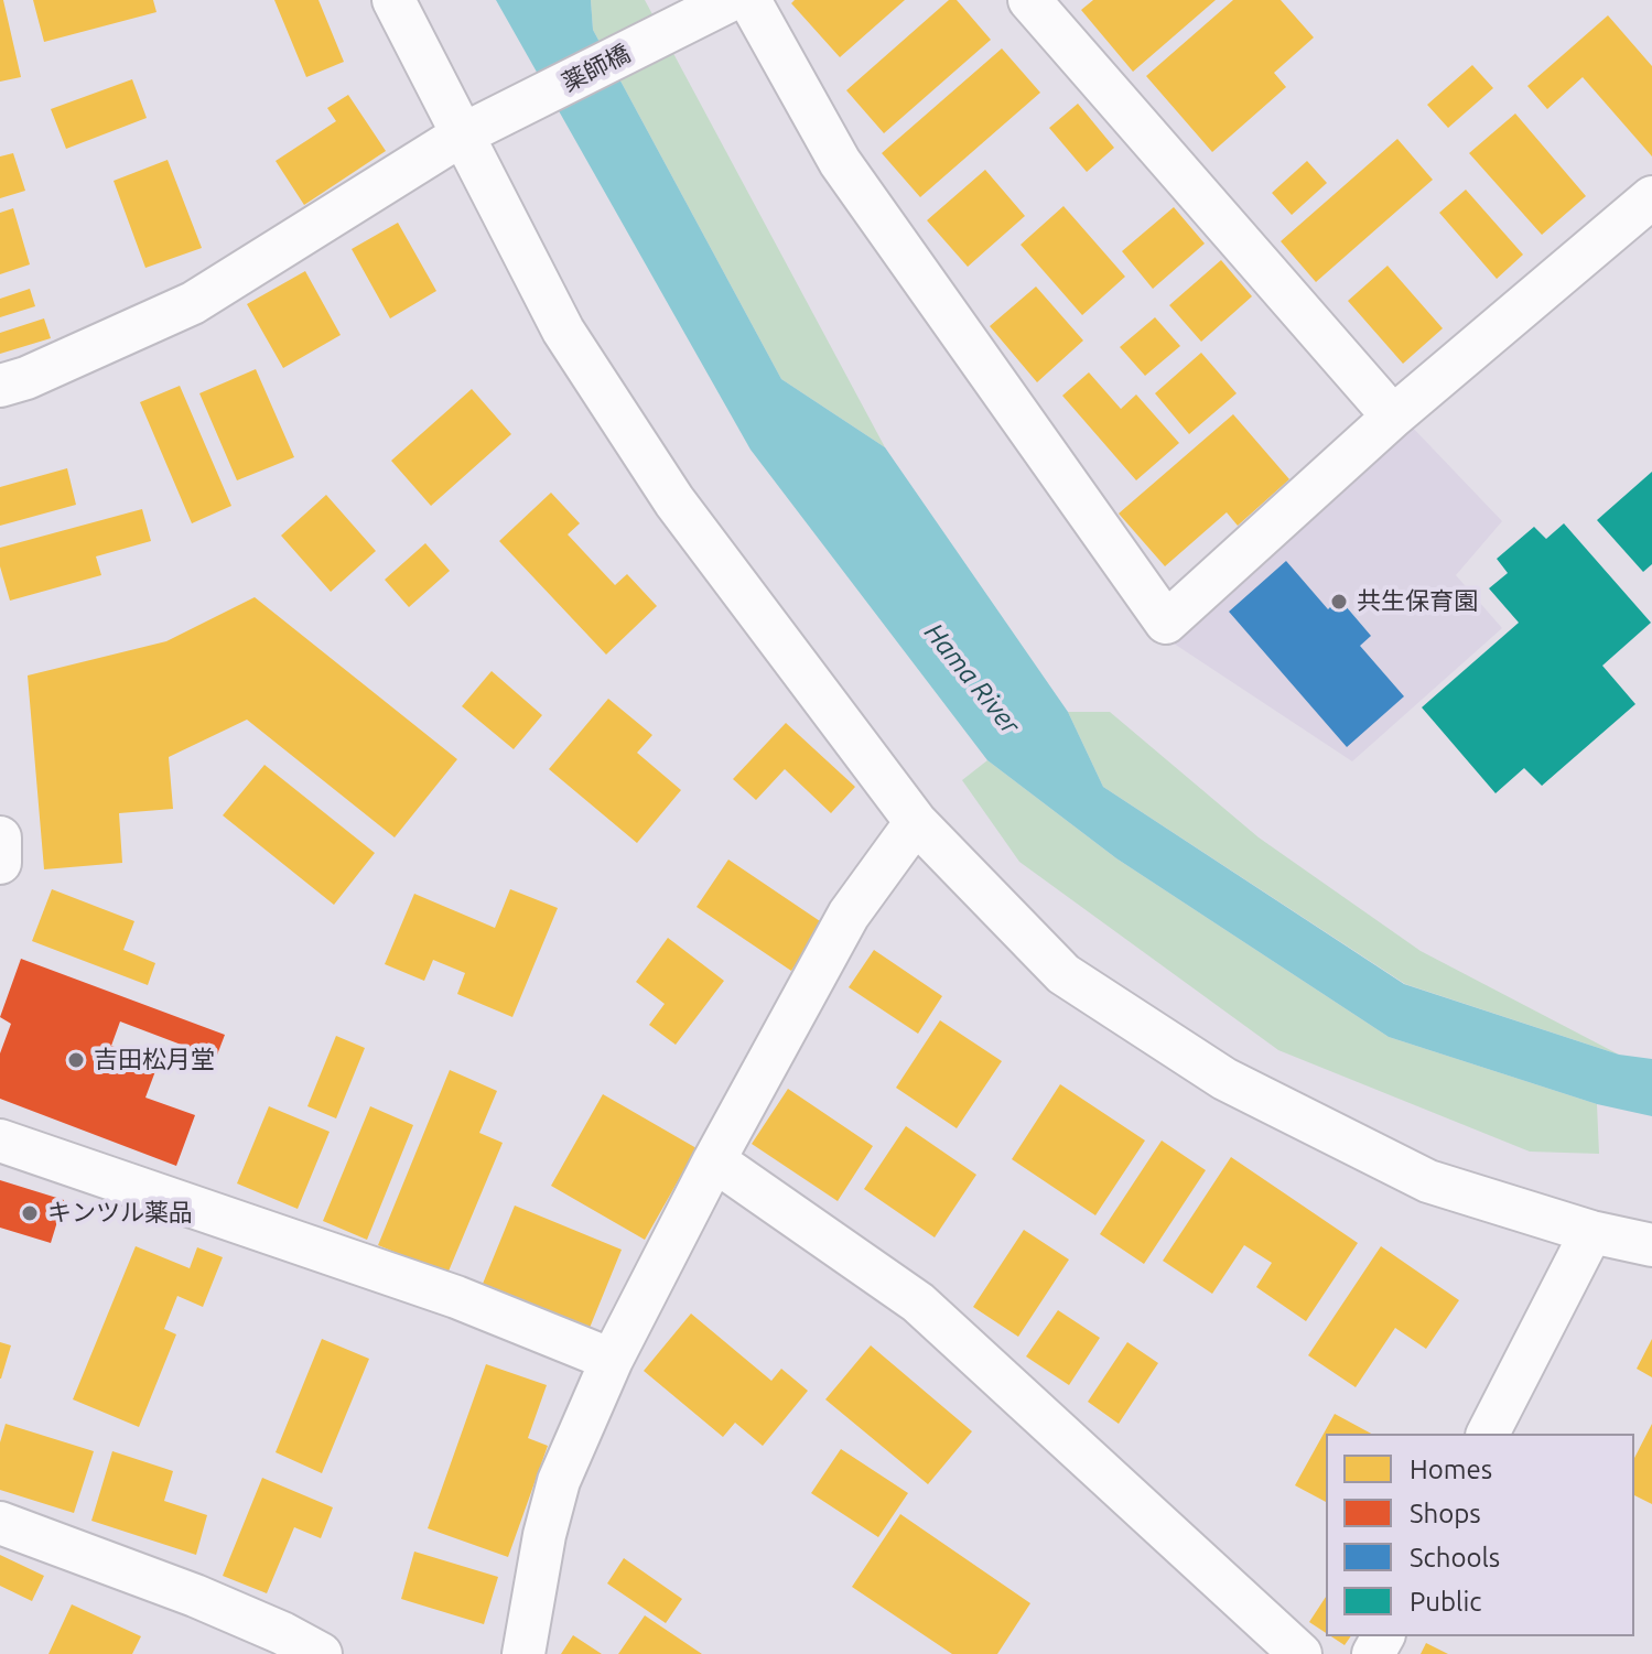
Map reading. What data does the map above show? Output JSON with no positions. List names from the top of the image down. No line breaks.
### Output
{"streets":{"street":["薬師橋"]},"water":["Hama River"],"places":["共生保育園","吉田松月堂","キンツル薬品"],"legend":["Homes","Shops","Schools","Public"]}
